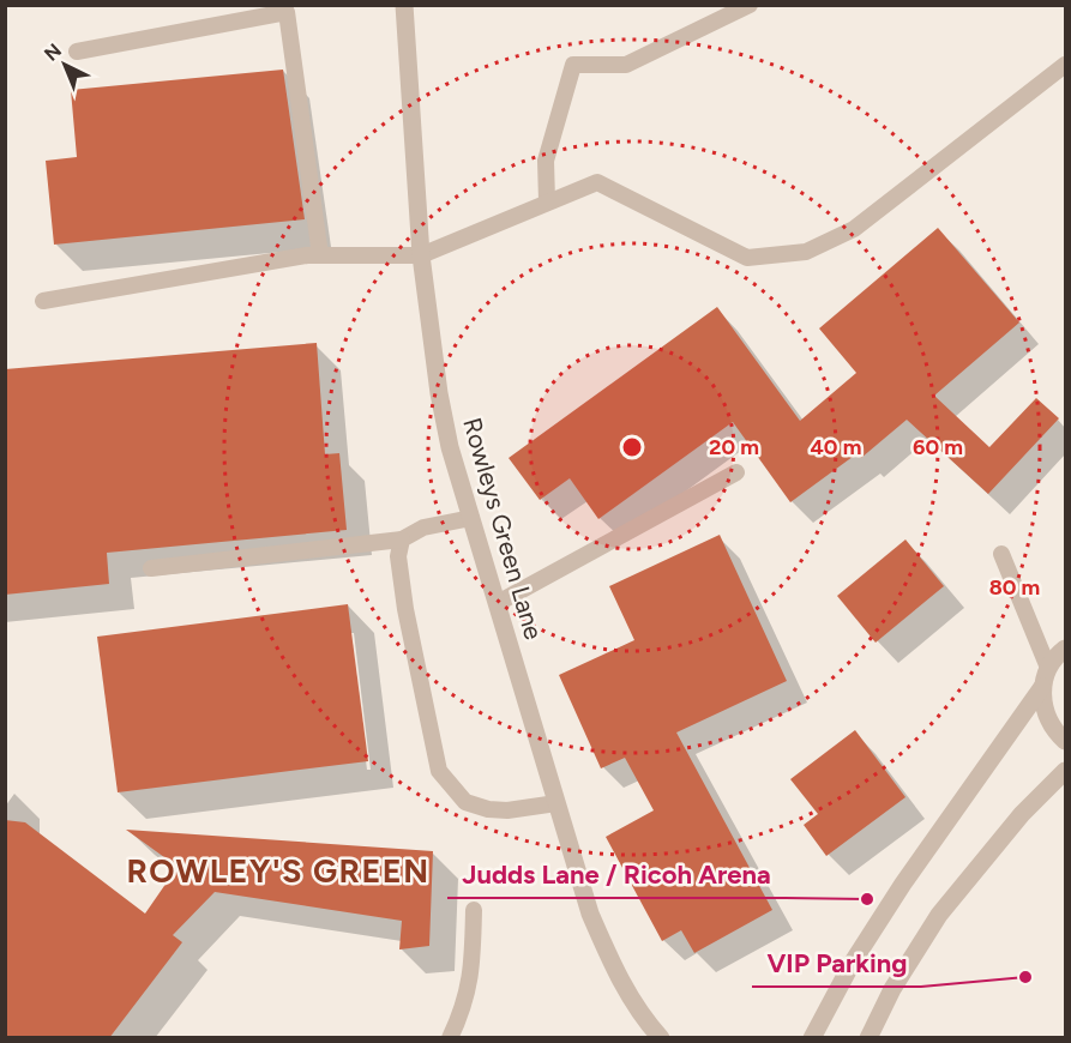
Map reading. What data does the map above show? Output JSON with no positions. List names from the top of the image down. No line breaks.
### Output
{"streets":{"street":["Rowleys Green Lane"]},"districts":["ROWLEY'S GREEN"],"places":["Judds Lane / Ricoh Arena","VIP Parking"],"north":"top left","rings":["20 m","40 m","60 m","80 m"]}
